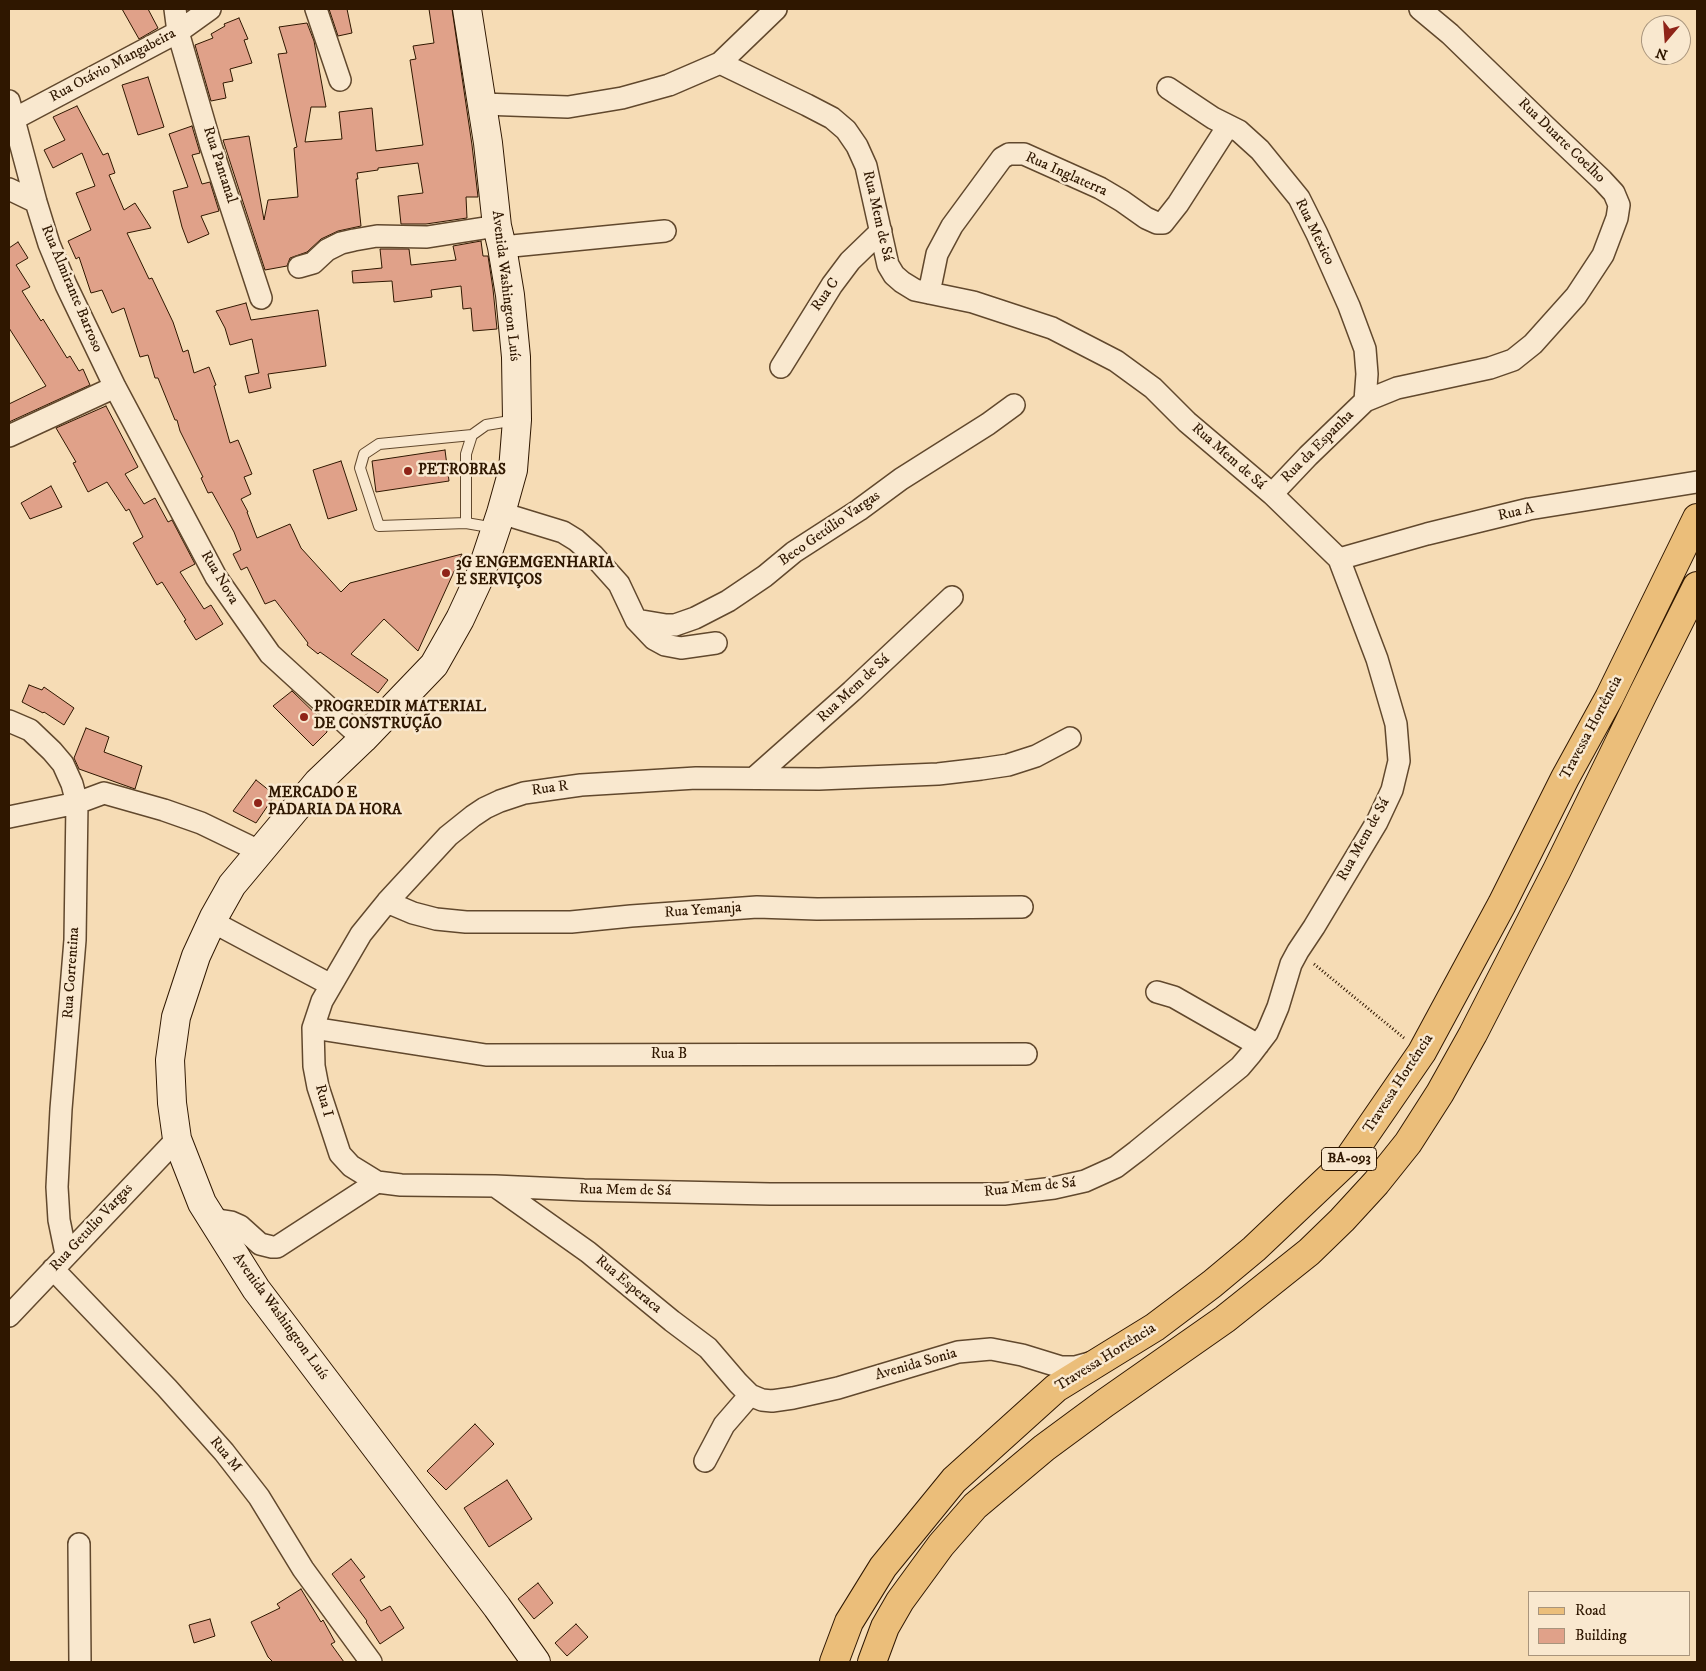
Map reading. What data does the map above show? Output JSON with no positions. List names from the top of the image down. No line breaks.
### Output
{"streets":{"main road":["Avenida Washington Luís","Travessa Hortência","BA-093"],"street":["Rua Otávio Mangabeira","Rua Duarte Coelho","Rua Pantanal","Rua Inglaterra","Rua Mem de Sá","Rua Mexico","Rua Almirante Barroso","Rua C","Rua da Espanha","Rua A","Beco Getúlio Vargas","Rua Nova","Rua R","Rua Yemanja","Rua Correntina","Rua B","Rua I","Rua Getulio Vargas","Rua Esperaca","Avenida Sonia","Rua M"]},"crossings":[["Rua Otávio Mangabeira","Rua Pantanal"],["Rua Otávio Mangabeira","Rua Almirante Barroso"],["Rua Duarte Coelho","Rua Mexico"],["Rua Duarte Coelho","Rua da Espanha"],["Rua Inglaterra","Rua Mem de Sá"],["Rua Inglaterra","Rua Mexico"],["Rua Mem de Sá","Rua C"],["Rua Mem de Sá","Rua da Espanha"],["Rua Mem de Sá","Rua A"],["Rua Mem de Sá","Rua R"],["Rua Mem de Sá","Rua I"],["Rua Mem de Sá","Rua Esperaca"],["Rua Mexico","Rua da Espanha"],["Avenida Washington Luís","Rua Nova"],["Avenida Washington Luís","Rua Getulio Vargas"],["Rua Almirante Barroso","Rua Nova"],["Travessa Hortência","Avenida Sonia"],["Rua R","Rua Yemanja"],["Rua R","Rua I"],["Rua Yemanja","Rua I"],["Rua Correntina","Rua Getulio Vargas"],["Rua Correntina","Rua M"],["Rua B","Rua I"],["Rua I","Rua Esperaca"],["Rua Getulio Vargas","Rua M"],["Rua Esperaca","Avenida Sonia"]],"places":["PETROBRAS","3G ENGEMGENHARIA E SERVIÇOS","PROGREDIR MATERIAL DE CONSTRUÇÃO","MERCADO E PADARIA DA HORA"],"legend":["Road","Building"],"north":"bottom"}
